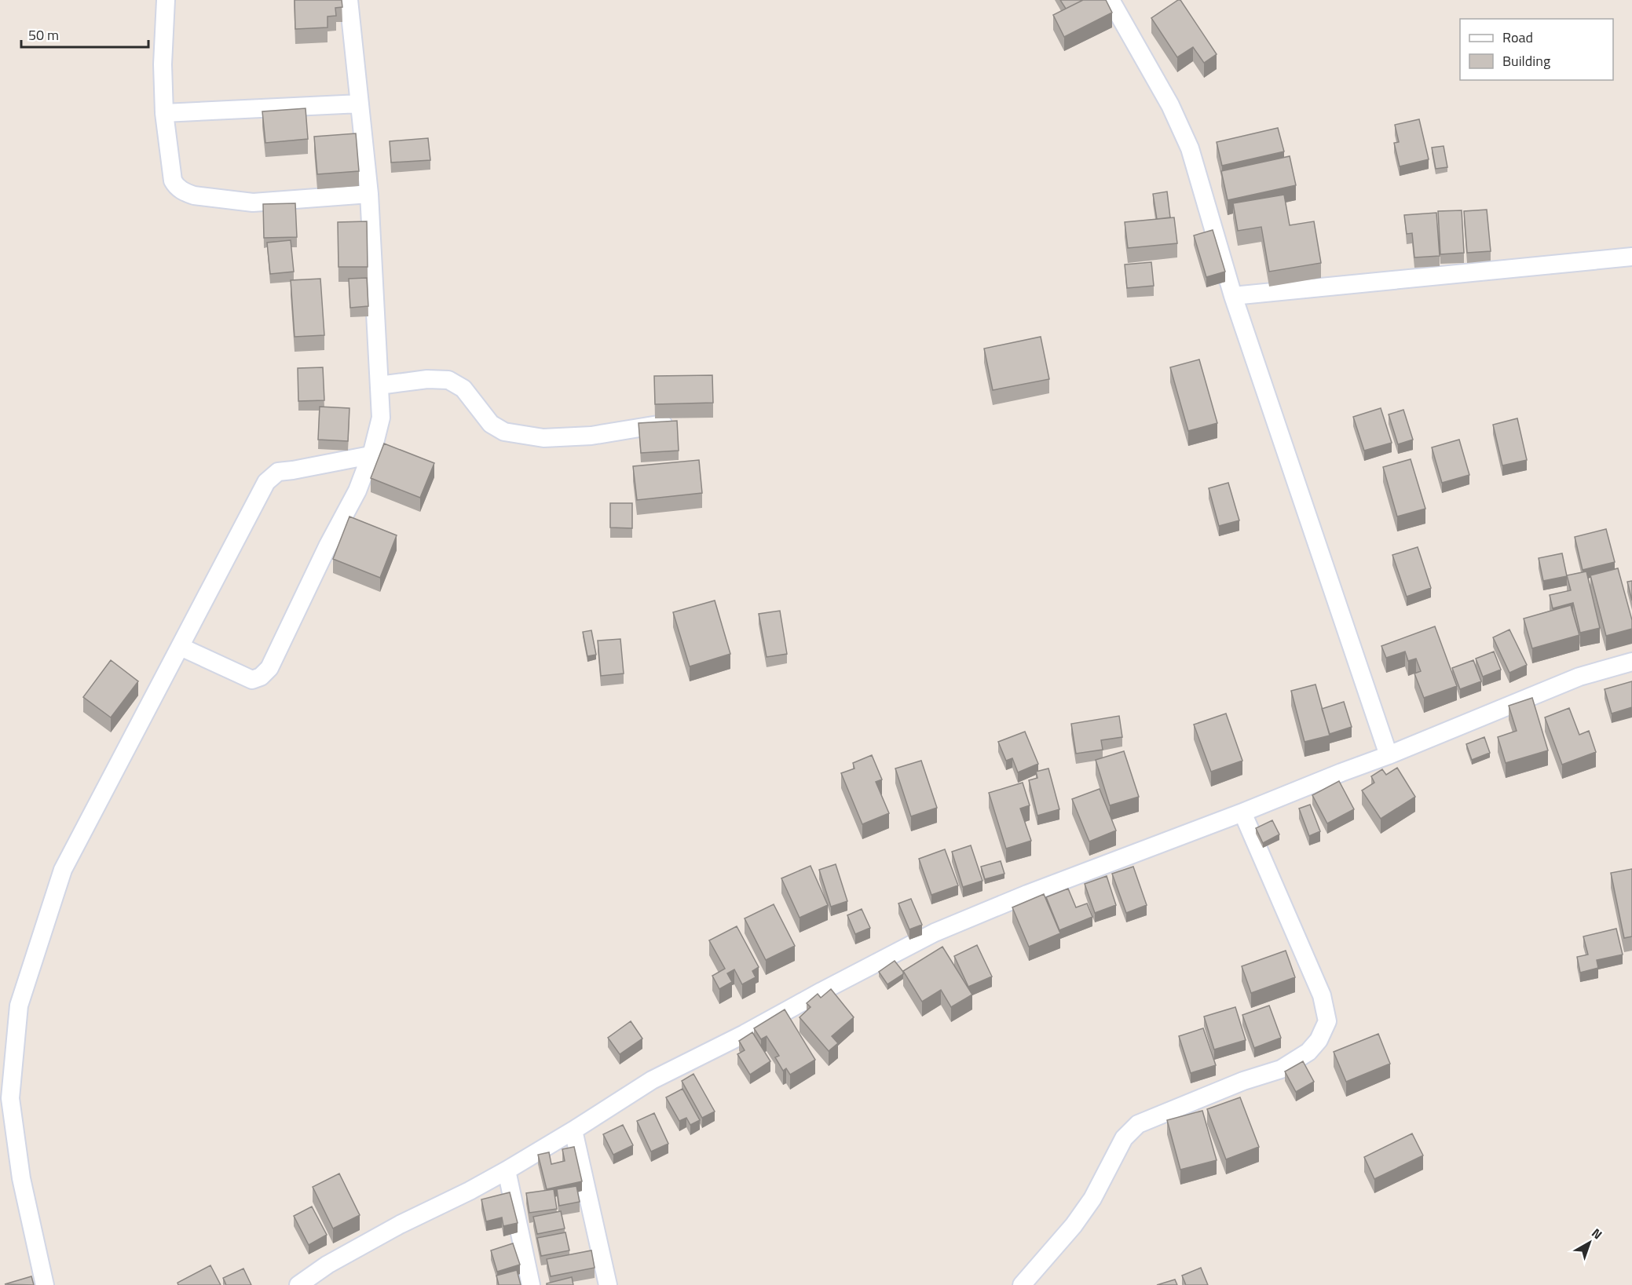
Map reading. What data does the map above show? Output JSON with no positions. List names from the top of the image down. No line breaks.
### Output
{"legend":["Road","Building"],"scale_bar":"50 m","north":"top right"}
